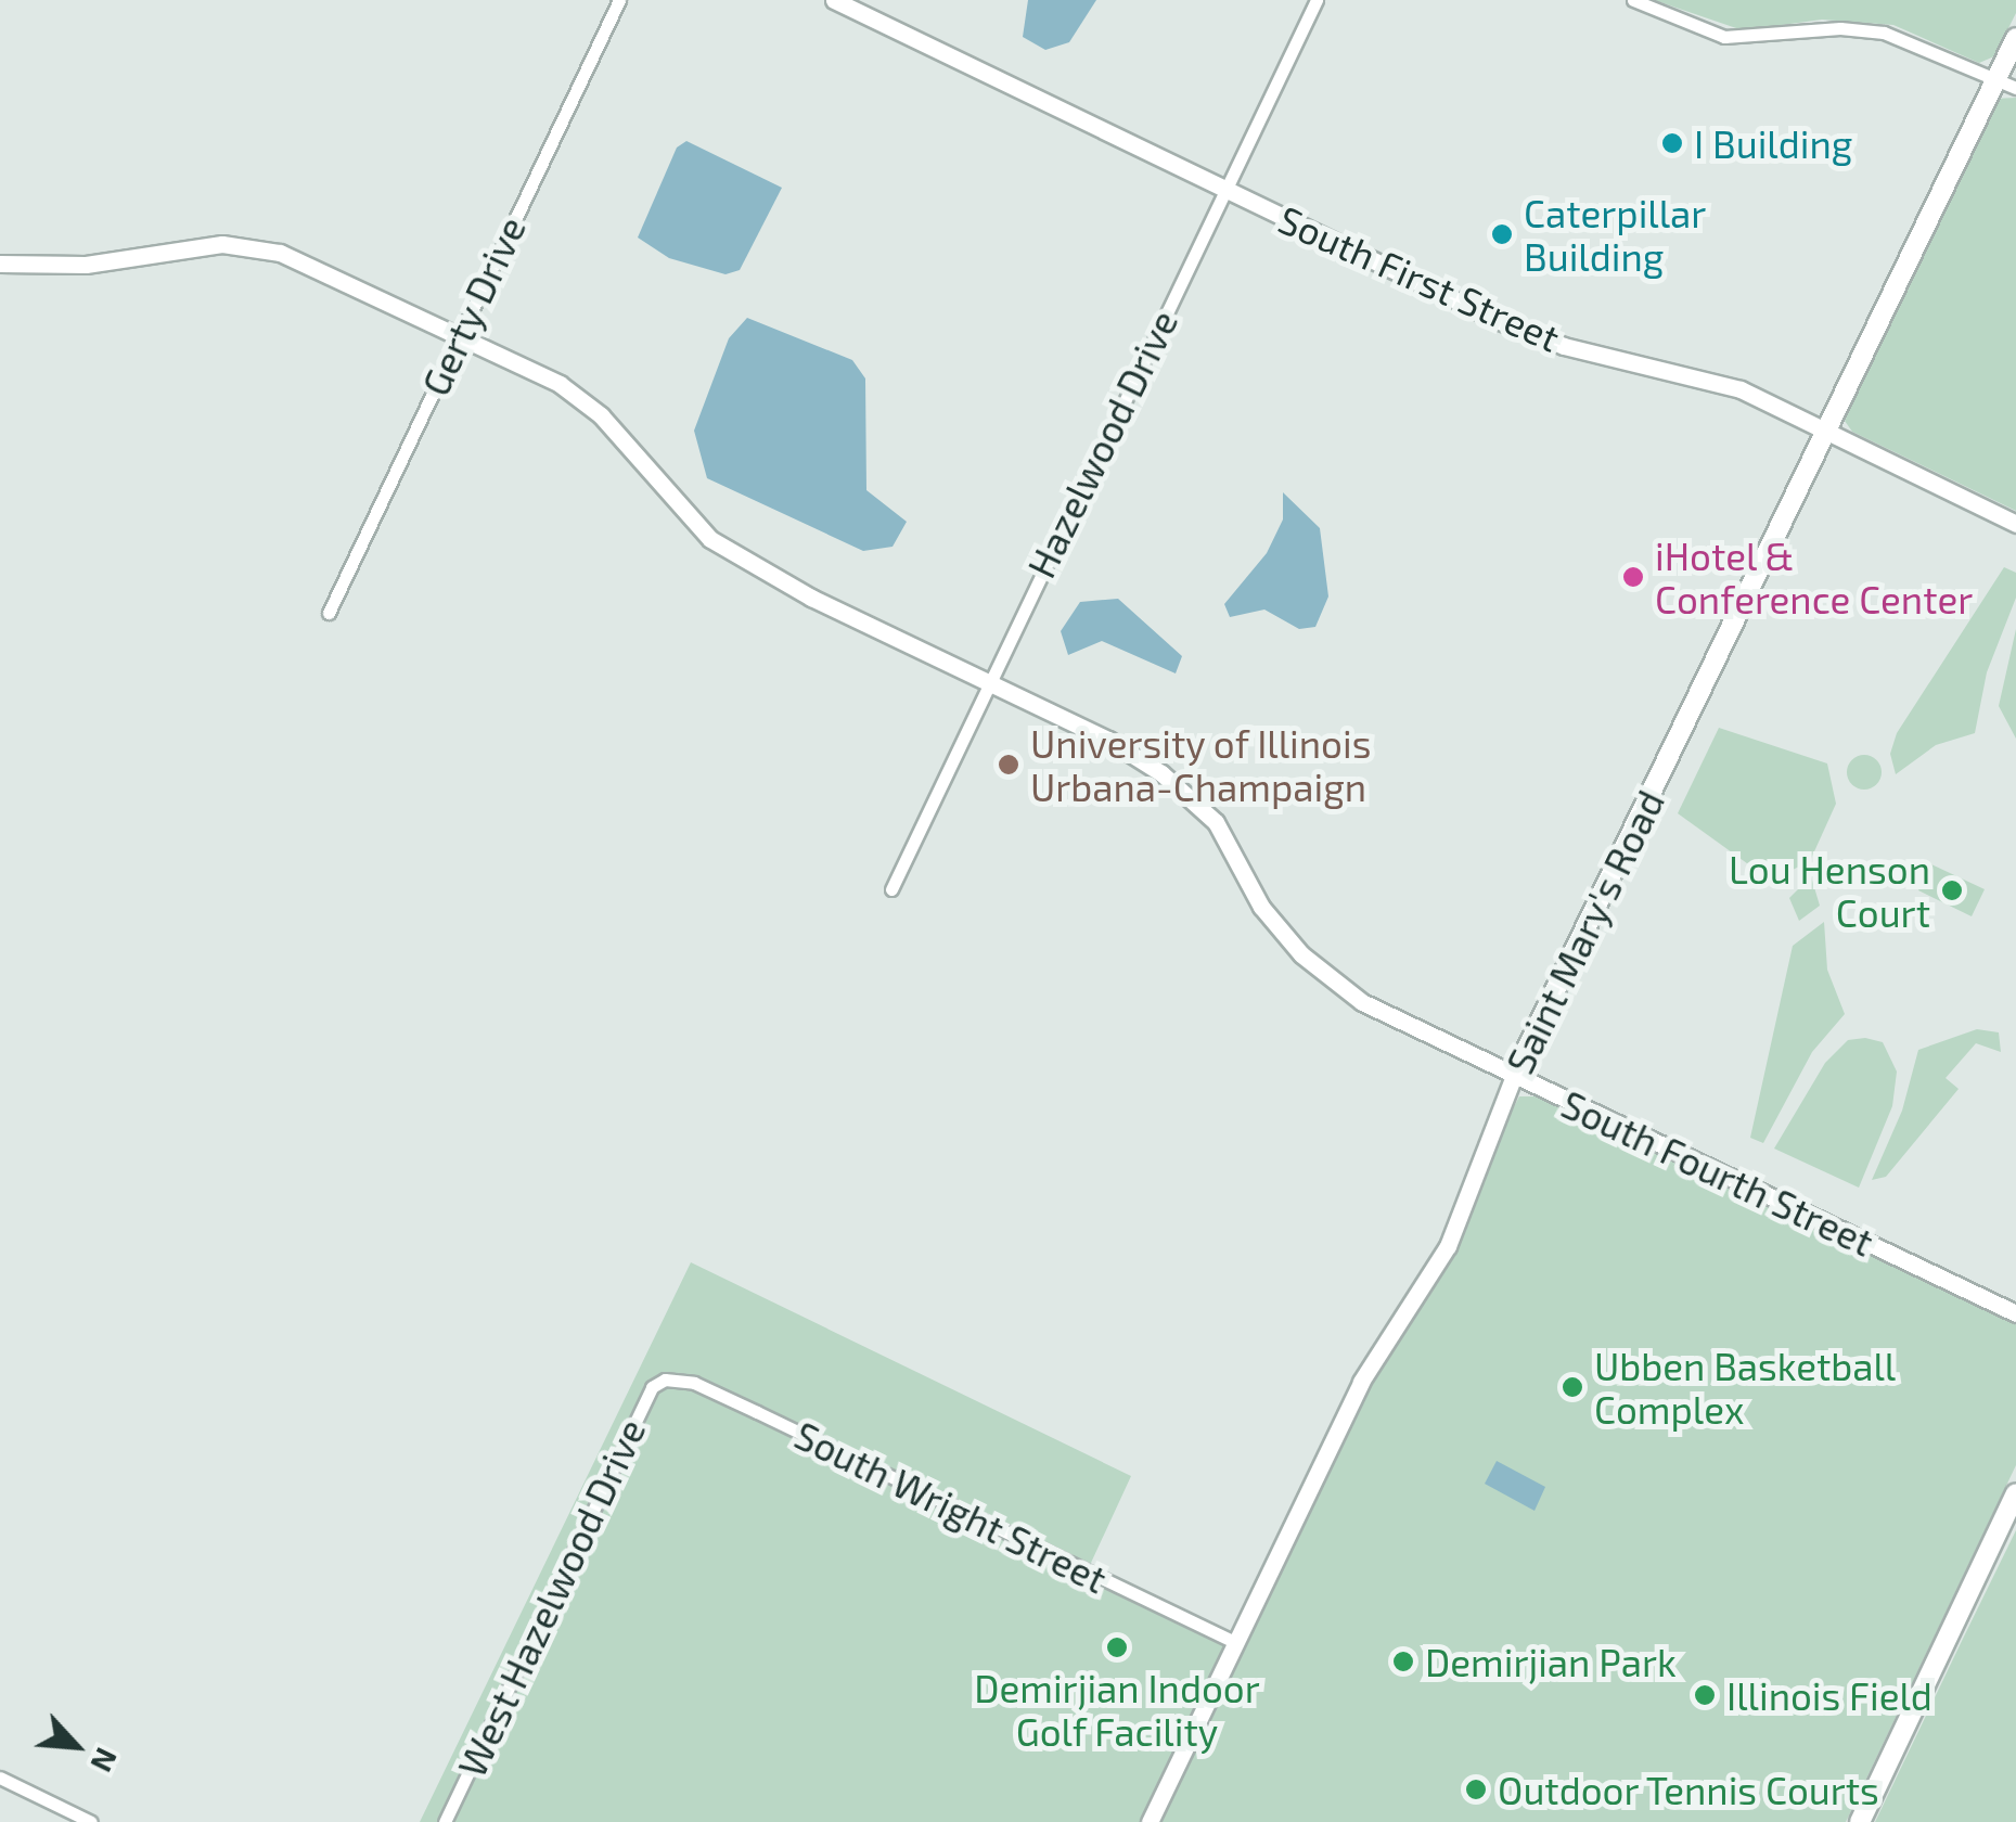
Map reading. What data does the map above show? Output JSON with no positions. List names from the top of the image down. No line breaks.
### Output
{"streets":{"main road":["Saint Mary's Road"],"street":["South First Street","Gerty Drive","Hazelwood Drive","South Fourth Street","South Wright Street","West Hazelwood Drive"]},"crossings":[["South First Street","Hazelwood Drive"],["South First Street","Saint Mary's Road"],["Gerty Drive","South Fourth Street"],["Hazelwood Drive","South Fourth Street"],["Saint Mary's Road","South Fourth Street"],["Saint Mary's Road","South Wright Street"],["South Wright Street","West Hazelwood Drive"]],"places":["I Building","Caterpillar Building","iHotel & Conference Center","University of Illinois Urbana-Champaign","Lou Henson Court","Ubben Basketball Complex","Demirjian Indoor Golf Facility","Demirjian Park","Illinois Field","Outdoor Tennis Courts"],"north":"bottom right"}
